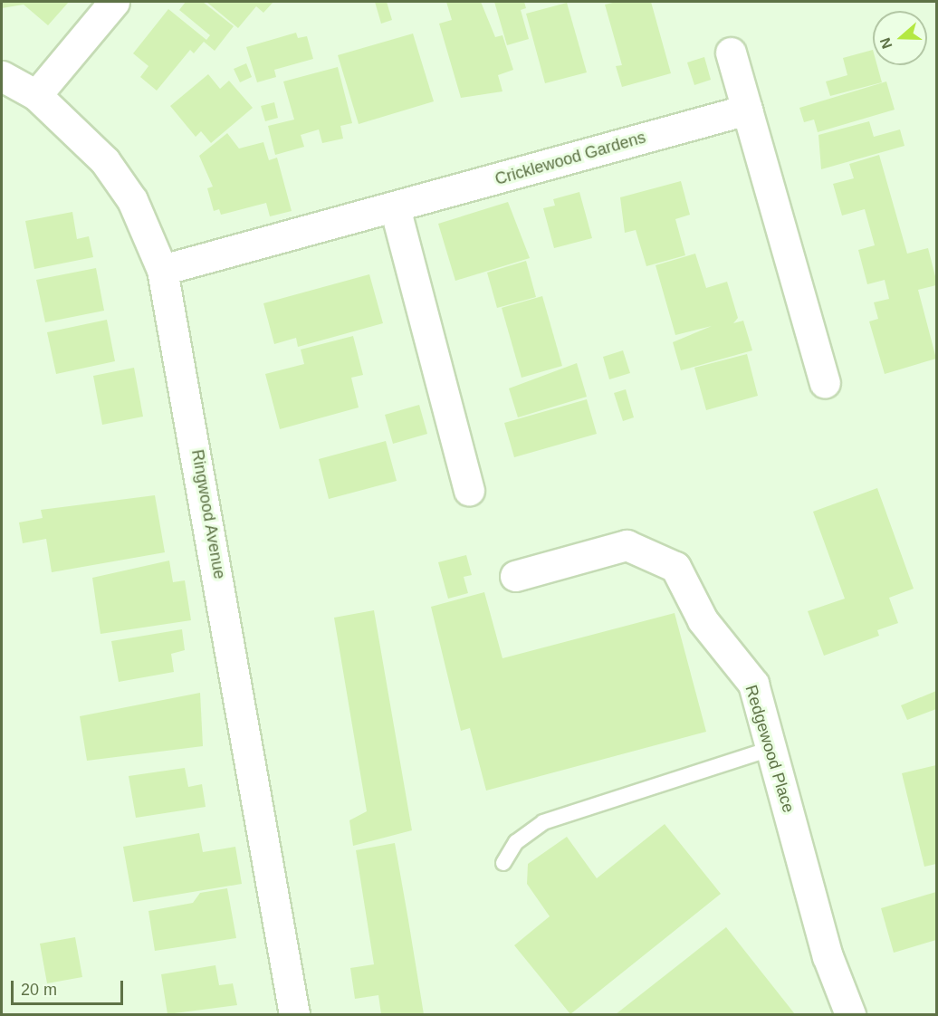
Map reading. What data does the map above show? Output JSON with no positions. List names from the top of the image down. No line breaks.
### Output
{"streets":{"street":["Cricklewood Gardens","Ringwood Avenue","Redgewood Place"]},"crossings":[["Cricklewood Gardens","Ringwood Avenue"]],"scale_bar":"20 m","north":"left"}
